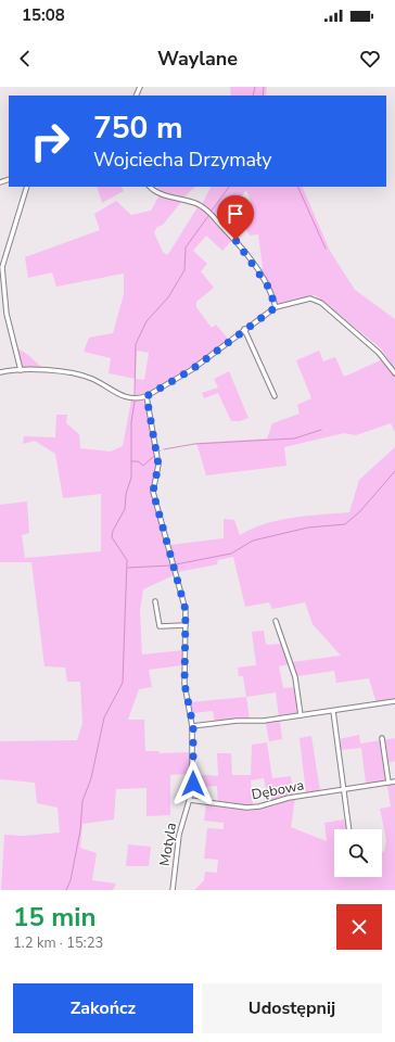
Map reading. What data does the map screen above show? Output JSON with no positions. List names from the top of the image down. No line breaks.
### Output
{"streets":{"street":["Dębowa","Motyla"]},"crossings":[["Dębowa","Motyla"]],"page":{"status":"15:08","header":"Waylane","turn":["750 m","Wojciecha Drzymały"],"heading":["15 min","1.2 km · 15:23"],"buttons":["Zakończ","Udostępnij"]}}
